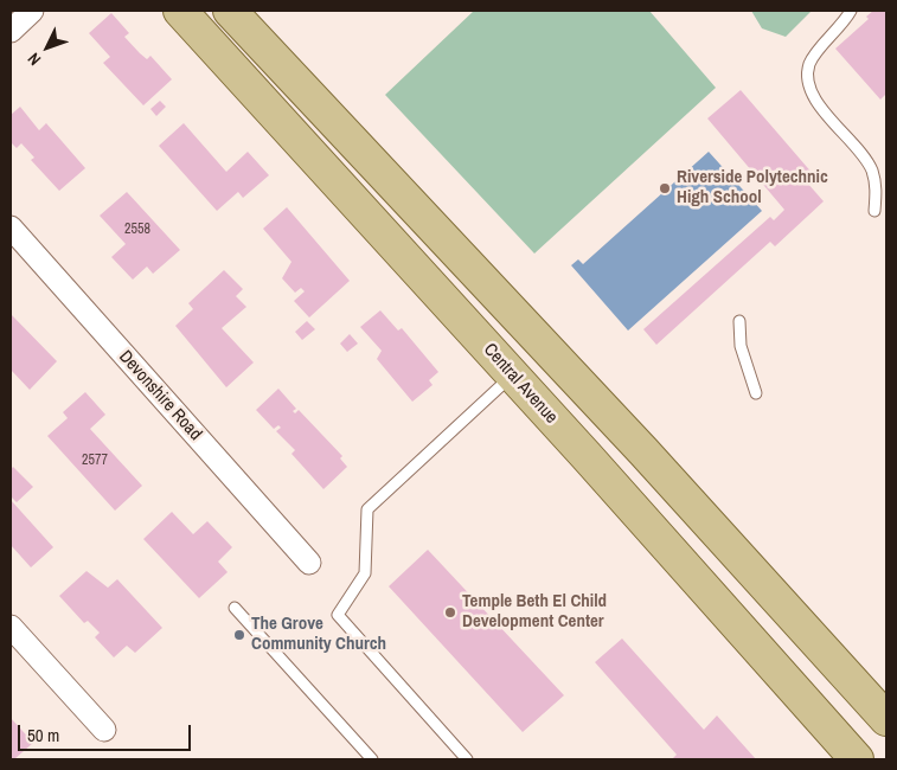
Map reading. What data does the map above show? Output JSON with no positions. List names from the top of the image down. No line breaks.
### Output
{"streets":{"main road":["Central Avenue"],"street":["Devonshire Road"]},"places":["Riverside Polytechnic High School","Temple Beth El Child Development Center","The Grove Community Church"],"house_numbers":["2558","2577"],"scale_bar":"50 m","north":"bottom left"}
